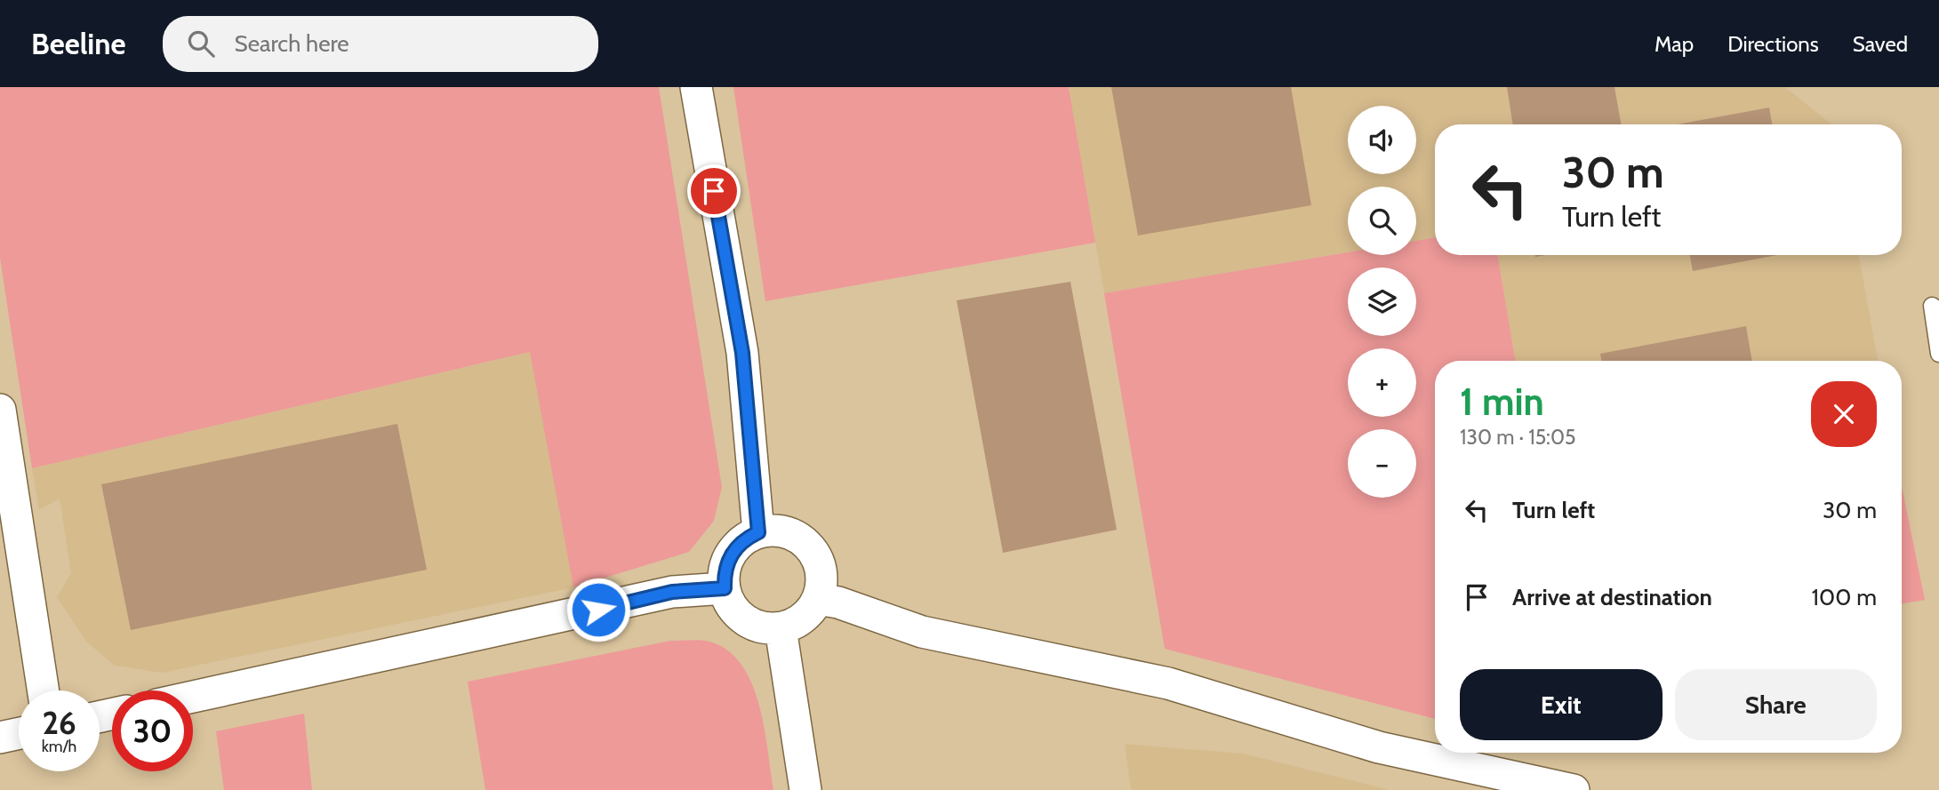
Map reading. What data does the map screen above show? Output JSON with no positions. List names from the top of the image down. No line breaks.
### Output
{"page":{"header":"Beeline","search":"Search here","nav":["Map","Directions","Saved"],"map_buttons":["+","−"],"turn":["30 m","Turn left"],"heading":["1 min","130 m · 15:05"],"list":[{"name":"Turn left","value":"30 m"},{"name":"Arrive at destination","value":"100 m"}],"buttons":["Exit","Share"],"speed":"26 km/h","limit":"30"}}
